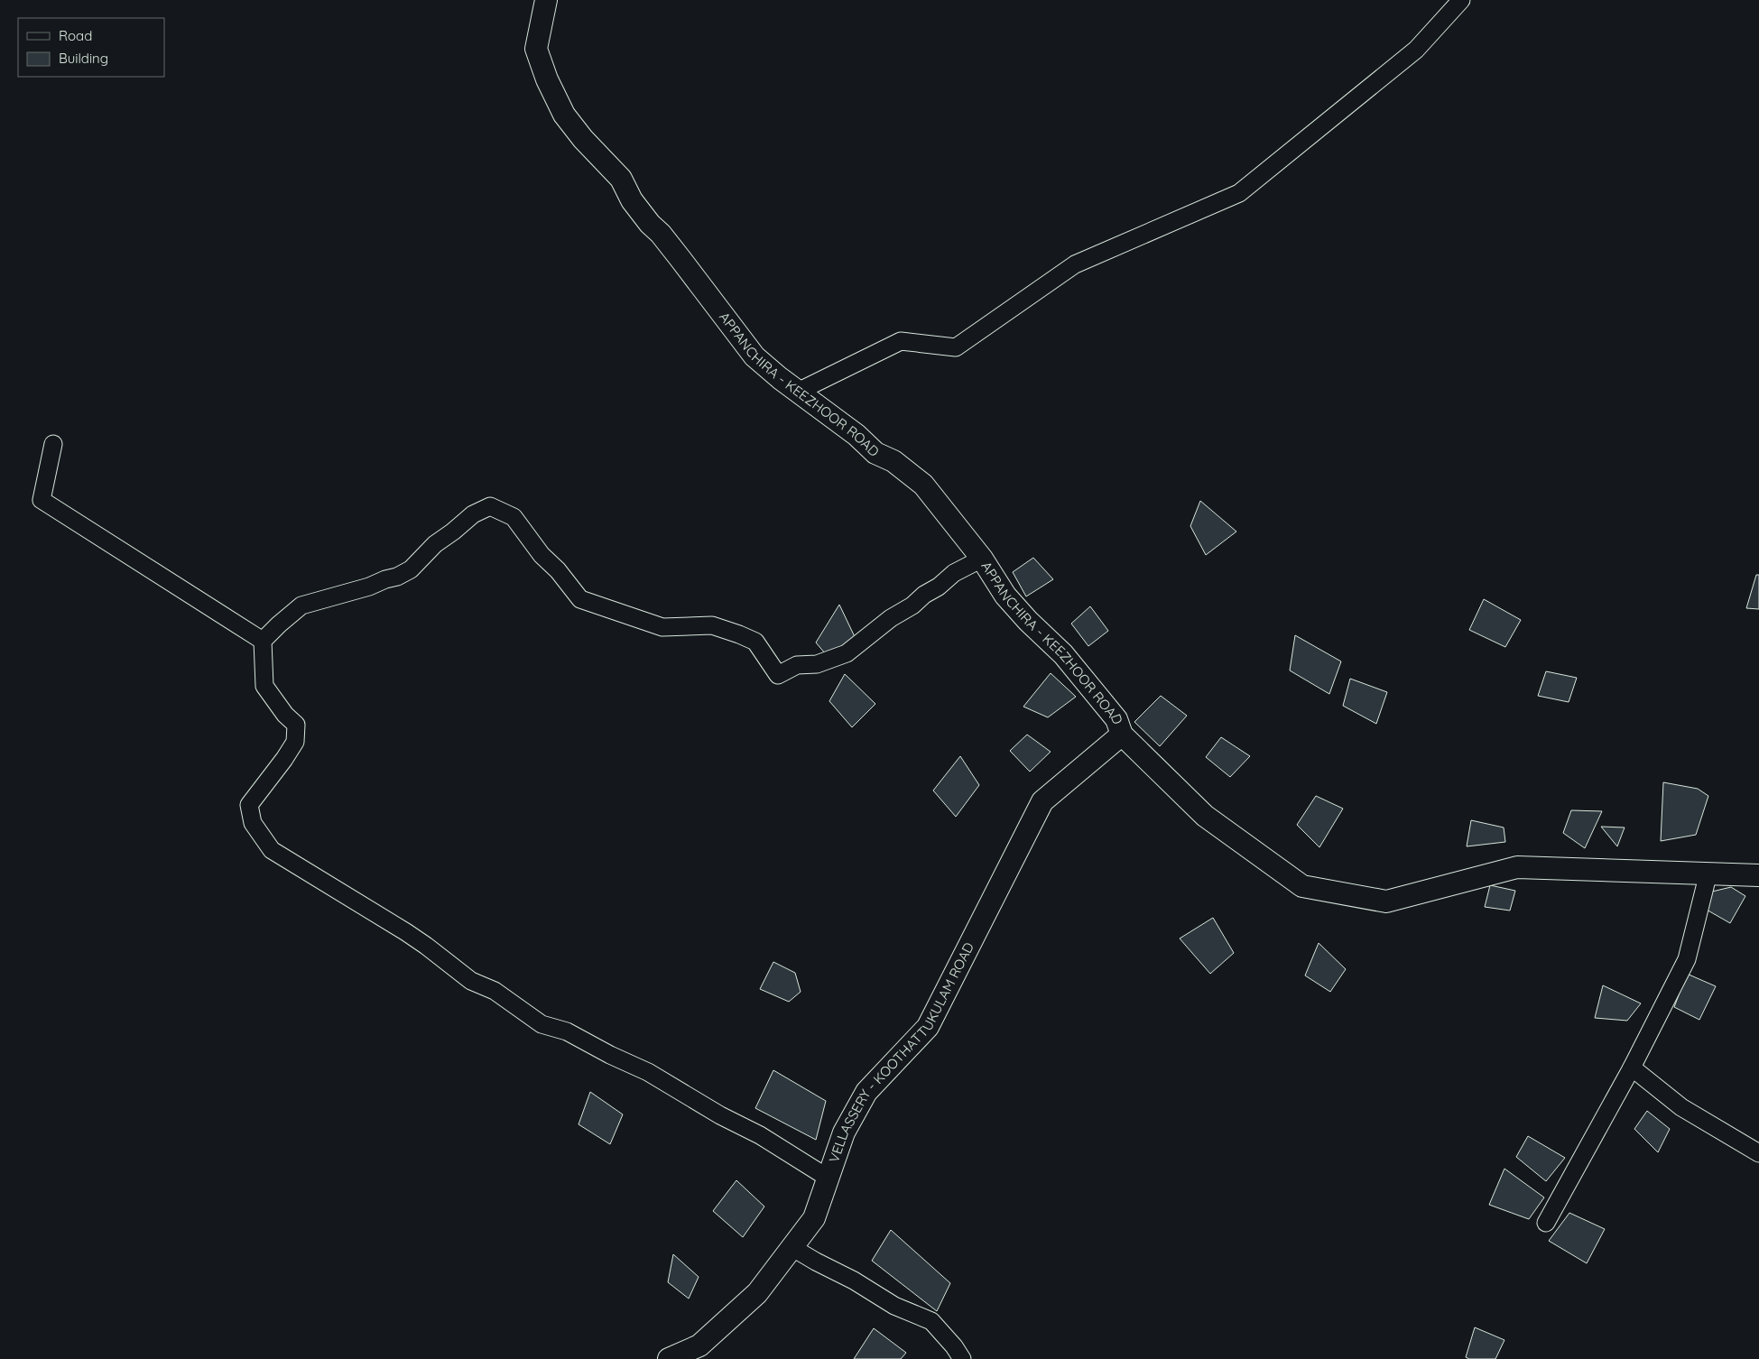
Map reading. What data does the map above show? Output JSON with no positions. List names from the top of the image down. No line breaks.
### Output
{"streets":{"main road":["APPANCHIRA - KEEZHOOR ROAD","VELLASSERY - KOOTHATTUKULAM ROAD"]},"crossings":[["APPANCHIRA - KEEZHOOR ROAD","VELLASSERY - KOOTHATTUKULAM ROAD"]],"legend":["Road","Building"]}
